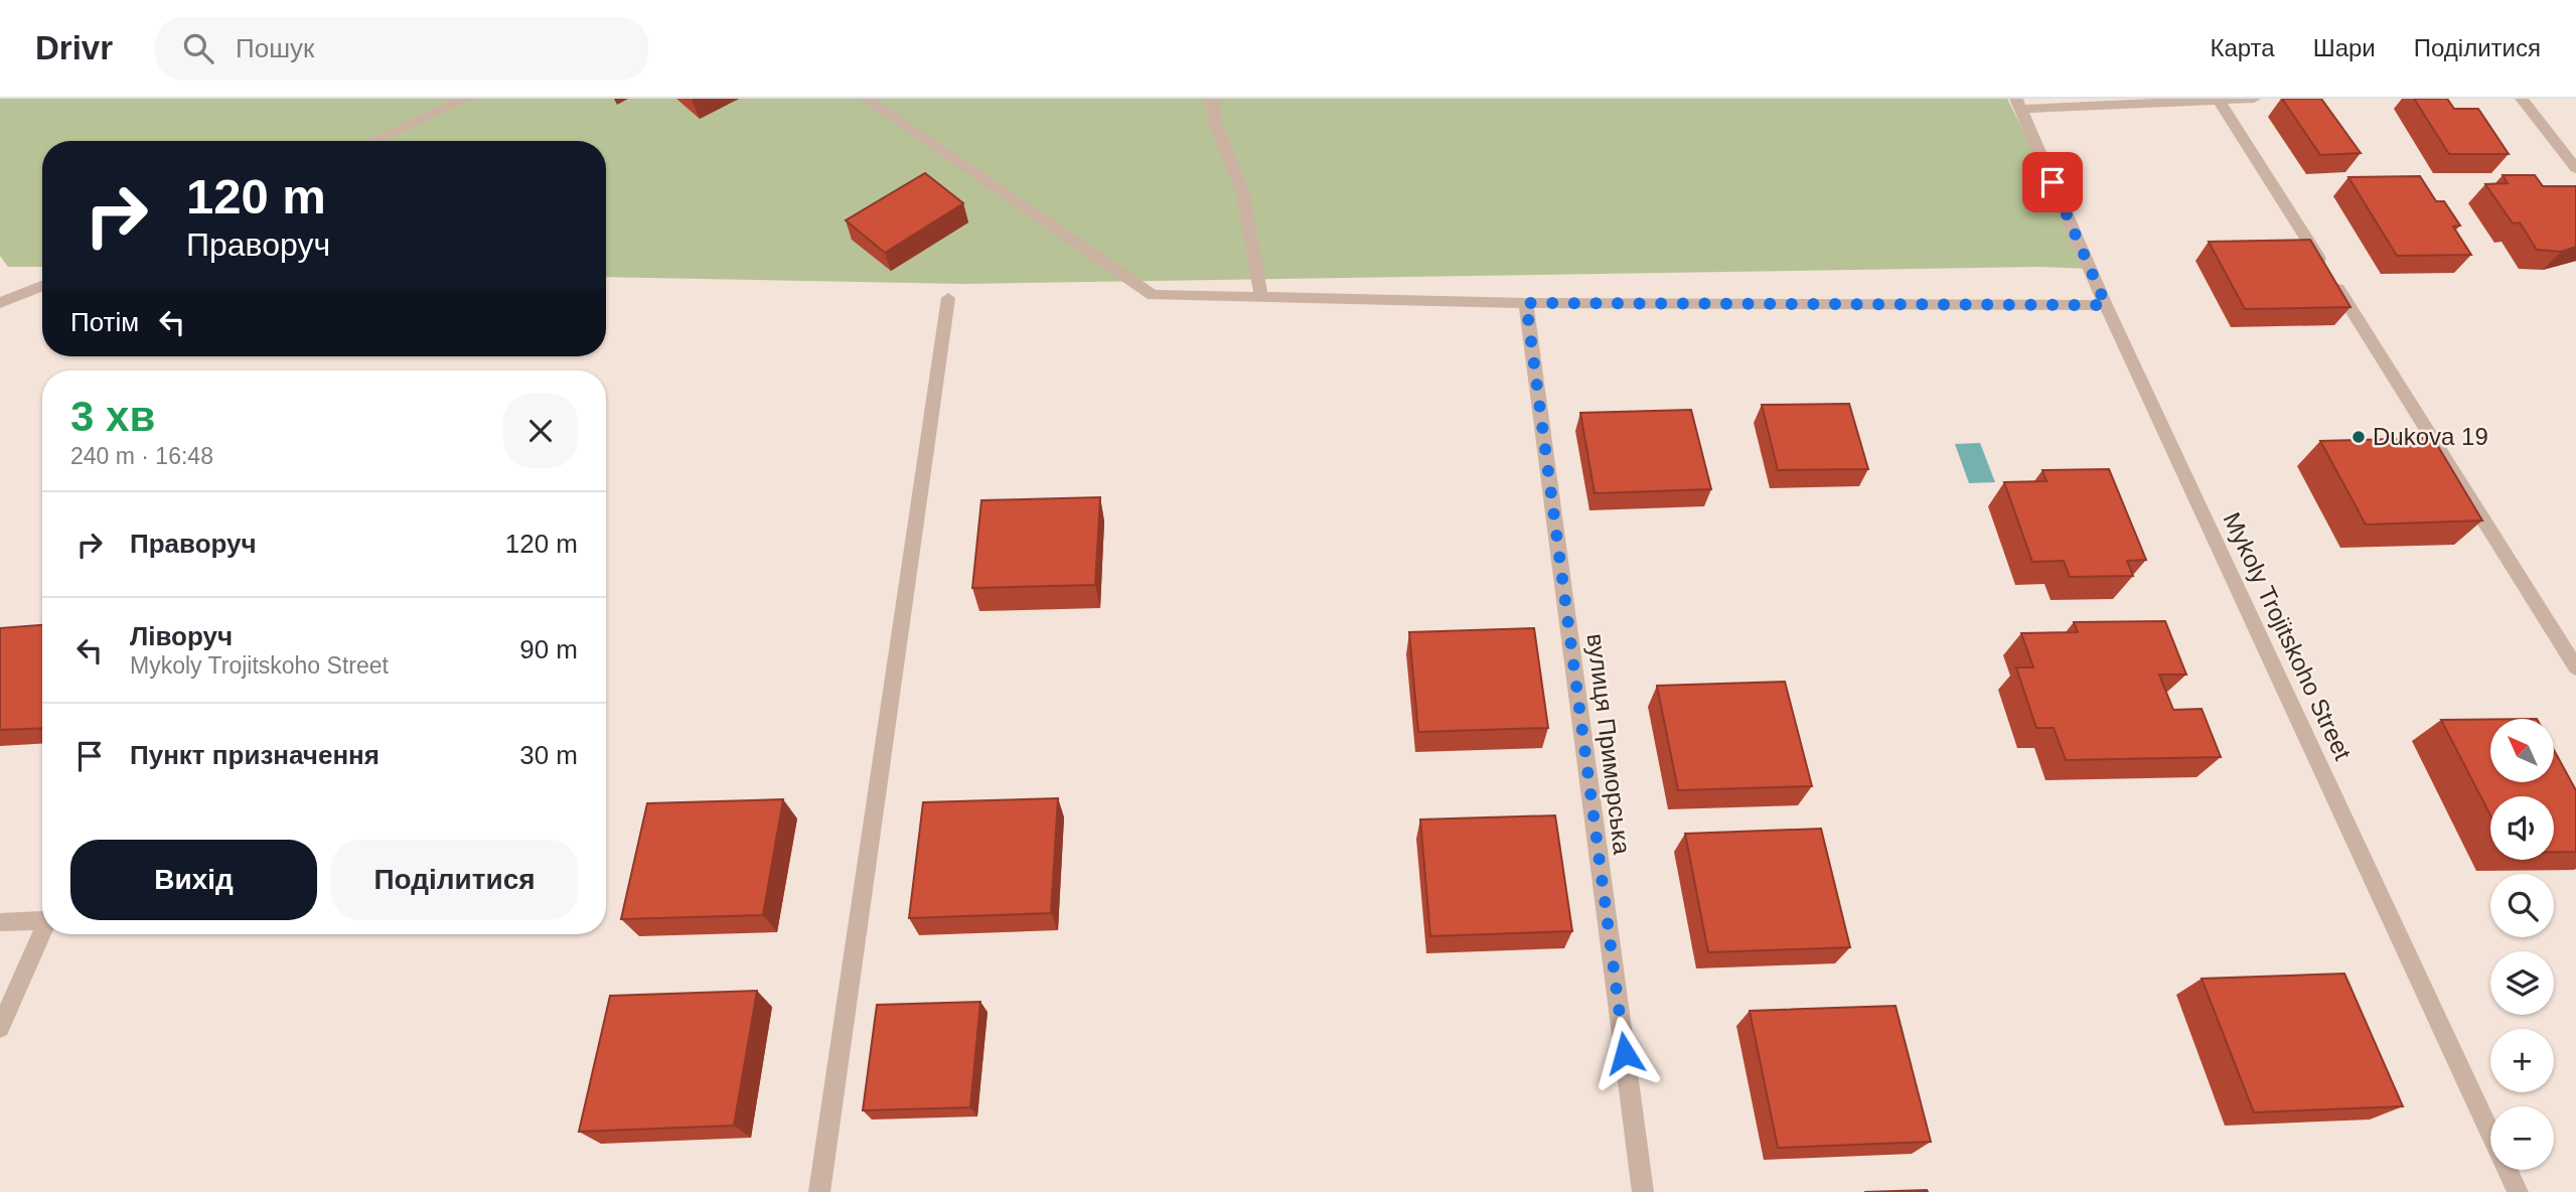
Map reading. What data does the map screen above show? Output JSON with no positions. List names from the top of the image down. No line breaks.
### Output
{"streets":{"street":["Mykoly Trojitskoho Street","вулиця Приморська"]},"places":["Dukova 19"],"north":"top left","page":{"header":"Drivr","search":"Пошук","nav":["Карта","Шари","Поділитися"],"turn":["120 m","Праворуч"],"then":"Потім","heading":["3 хв","240 m · 16:48"],"list":[{"name":"Праворуч","value":"120 m"},{"name":"Ліворуч","note":"Mykoly Trojitskoho Street","value":"90 m"},{"name":"Пункт призначення","value":"30 m"}],"map_buttons":["+","−"],"buttons":["Вихід","Поділитися"]}}
